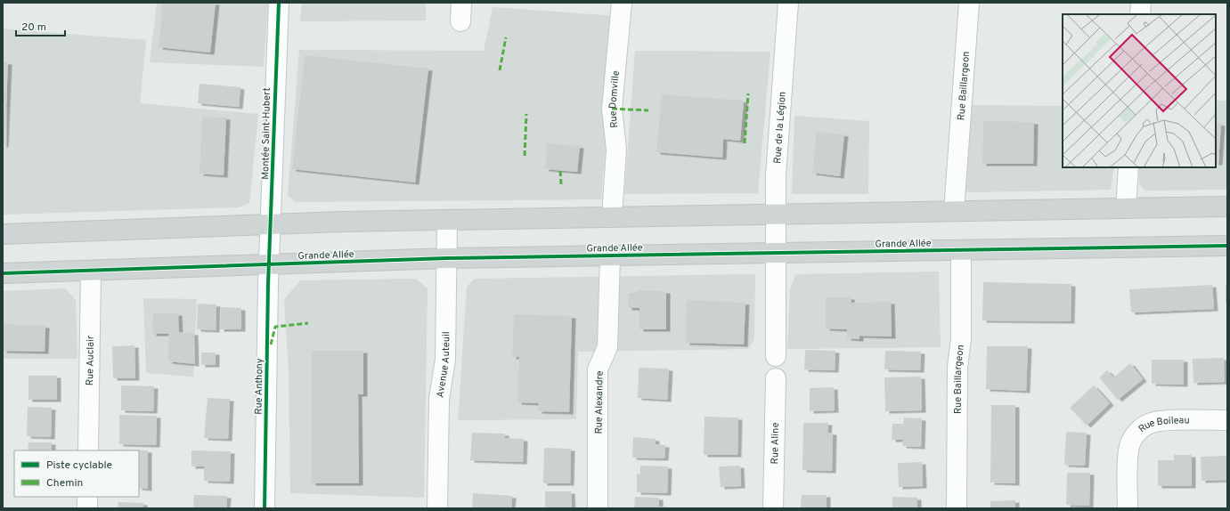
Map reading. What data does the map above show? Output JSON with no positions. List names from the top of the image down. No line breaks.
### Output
{"streets":{"main road":["Grande Allée"],"street":["Rue Baillargeon","Rue Domville","Rue de la Légion","Montée Saint-Hubert","Rue Auclair","Avenue Auteuil","Rue Anthony","Rue Alexandre","Rue Boileau","Rue Aline"]},"crossings":[["Rue Baillargeon","Grande Allée"],["Rue de la Légion","Grande Allée"],["Montée Saint-Hubert","Grande Allée"],["Montée Saint-Hubert","Rue Anthony"],["Grande Allée","Rue Auclair"],["Grande Allée","Avenue Auteuil"],["Grande Allée","Rue Anthony"],["Grande Allée","Rue Alexandre"]],"legend":["Piste cyclable","Chemin"],"scale_bar":"20 m"}
